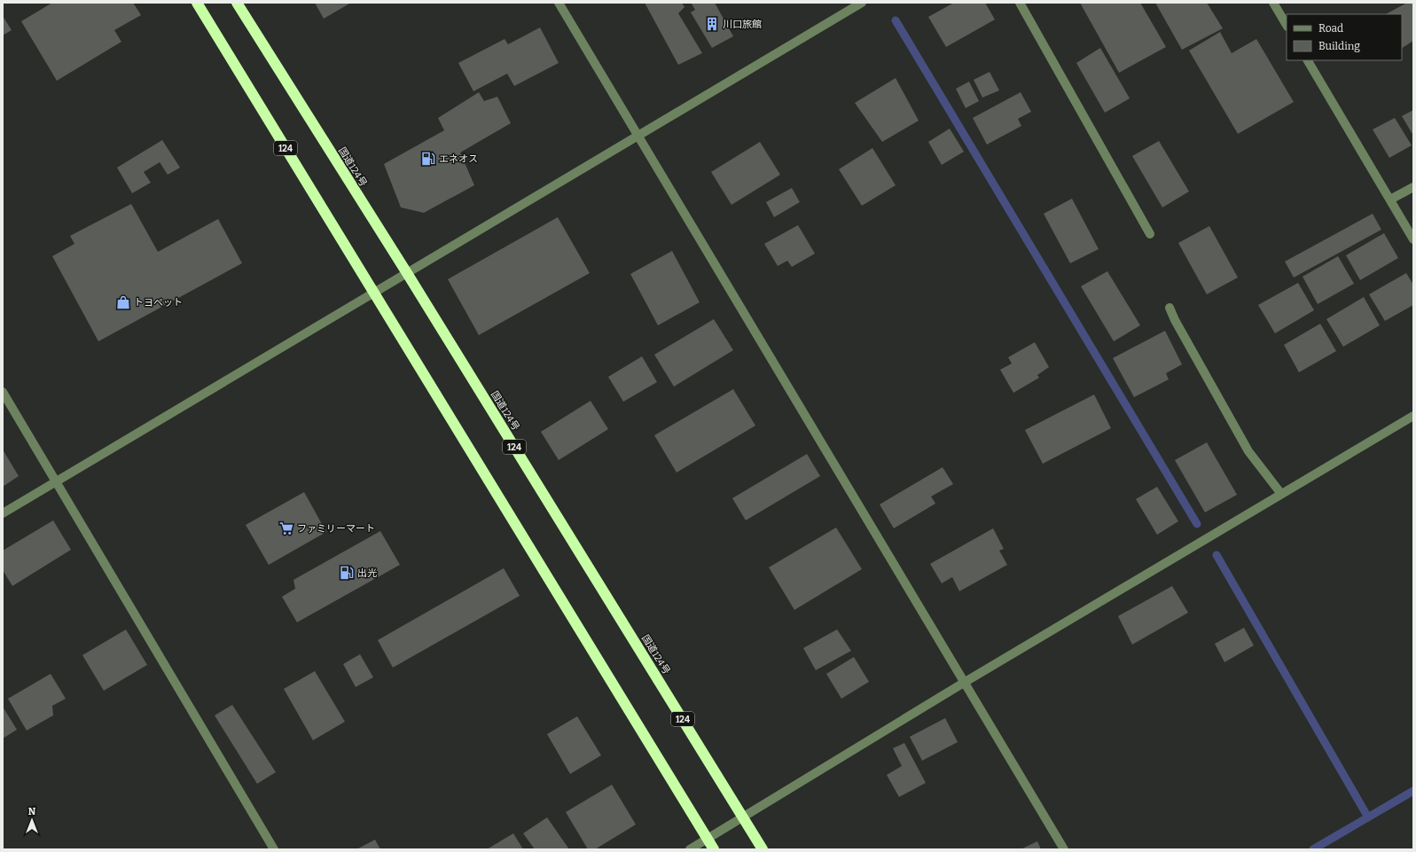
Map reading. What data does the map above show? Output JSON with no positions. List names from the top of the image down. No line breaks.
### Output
{"streets":{"highway":["124","国道124号"]},"places":{"building":["川口旅館"],"fuel station":["エネオス","出光"],"shop":["トヨペット"],"supermarket":["ファミリーマート"]},"legend":["Road","Building"],"north":"top"}
